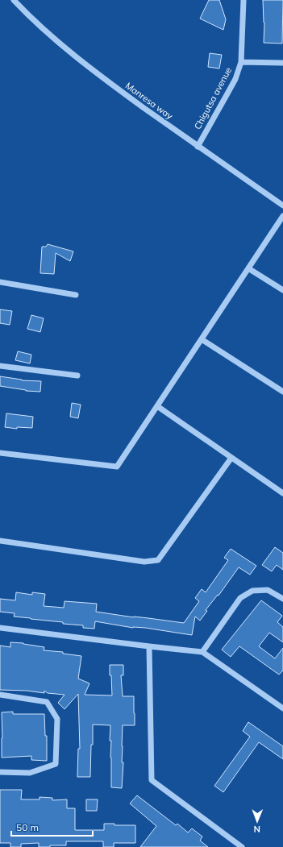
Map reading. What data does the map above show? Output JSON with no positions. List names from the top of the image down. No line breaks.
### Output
{"streets":{"street":["Chigutsa avenue","Manresa way"]},"crossings":[["Chigutsa avenue","Manresa way"]],"scale_bar":"50 m","north":"bottom"}
